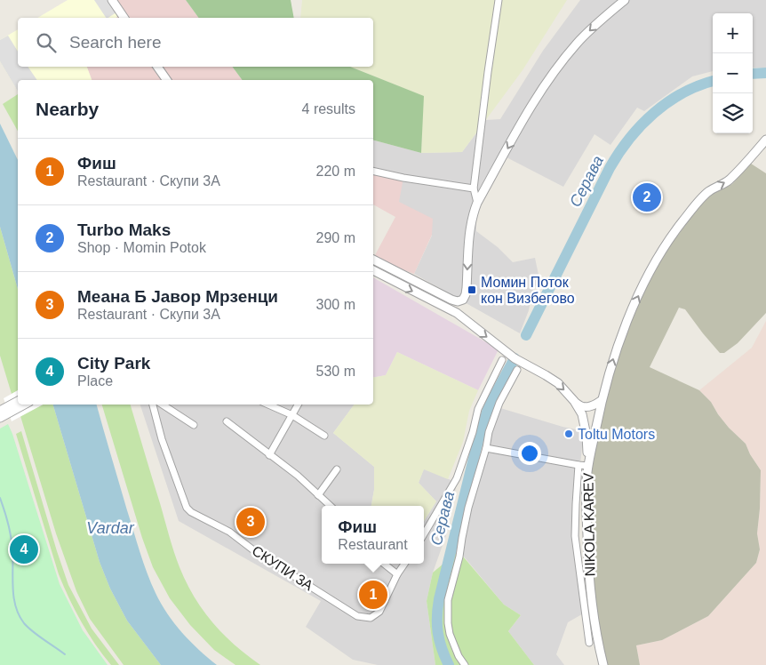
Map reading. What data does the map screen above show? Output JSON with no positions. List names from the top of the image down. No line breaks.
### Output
{"streets":{"street":["NIKOLA KAREV","СКУПИ 3А"]},"one_way":["NIKOLA KAREV"],"water":["Серава","Vardar"],"places":{"transit":["Момин Поток кон Визбегово"],"other":["Toltu Motors"]},"page":{"map_buttons":["+","−"],"search":"Search here","heading":["Nearby","4 results"],"list":[{"mark":"1","name":"Фиш","note":"Restaurant · Скупи 3А","value":"220 m"},{"mark":"2","name":"Turbo Maks","note":"Shop · Momin Potok","value":"290 m"},{"mark":"3","name":"Меана Б Јавор Мрзенци","note":"Restaurant · Скупи 3А","value":"300 m"},{"mark":"4","name":"City Park","note":"Place","value":"530 m"}],"pins":["2","3","4","1"],"popup":["Фиш","Restaurant"]}}
